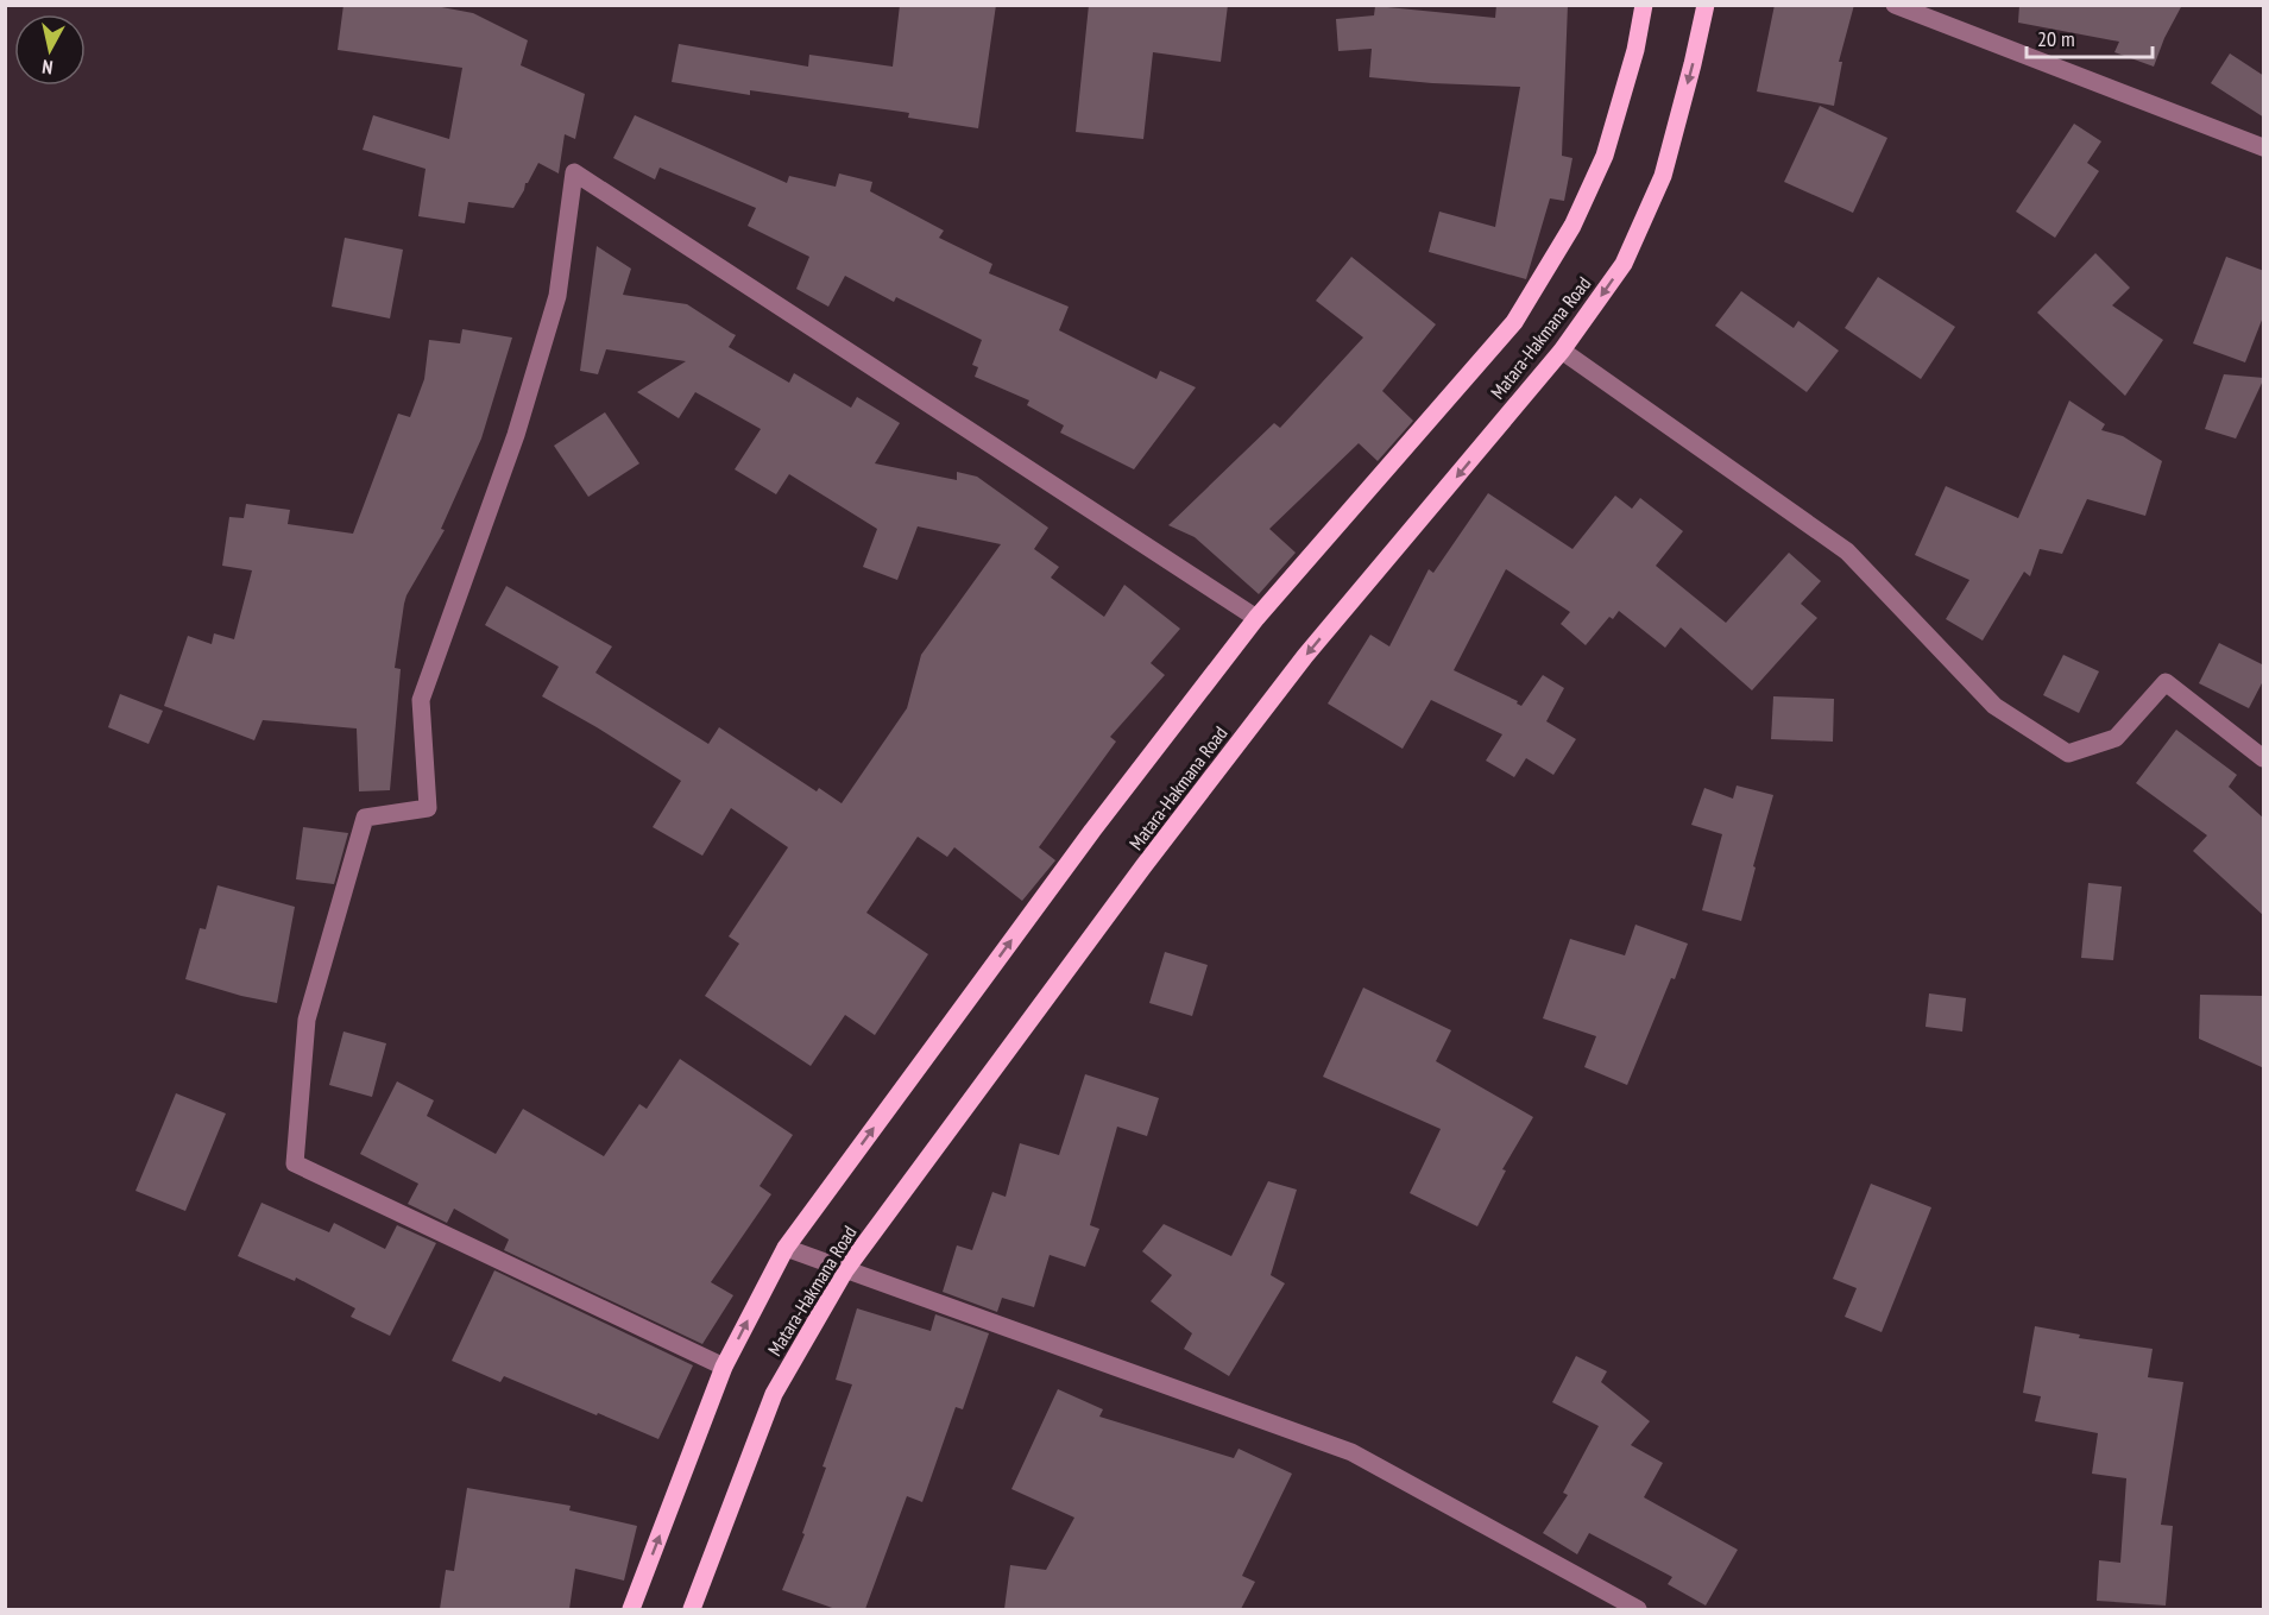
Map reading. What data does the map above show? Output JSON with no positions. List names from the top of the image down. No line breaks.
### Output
{"streets":{"main road":["Matara-Hakmana Road"]},"scale_bar":"20 m","north":"bottom"}
